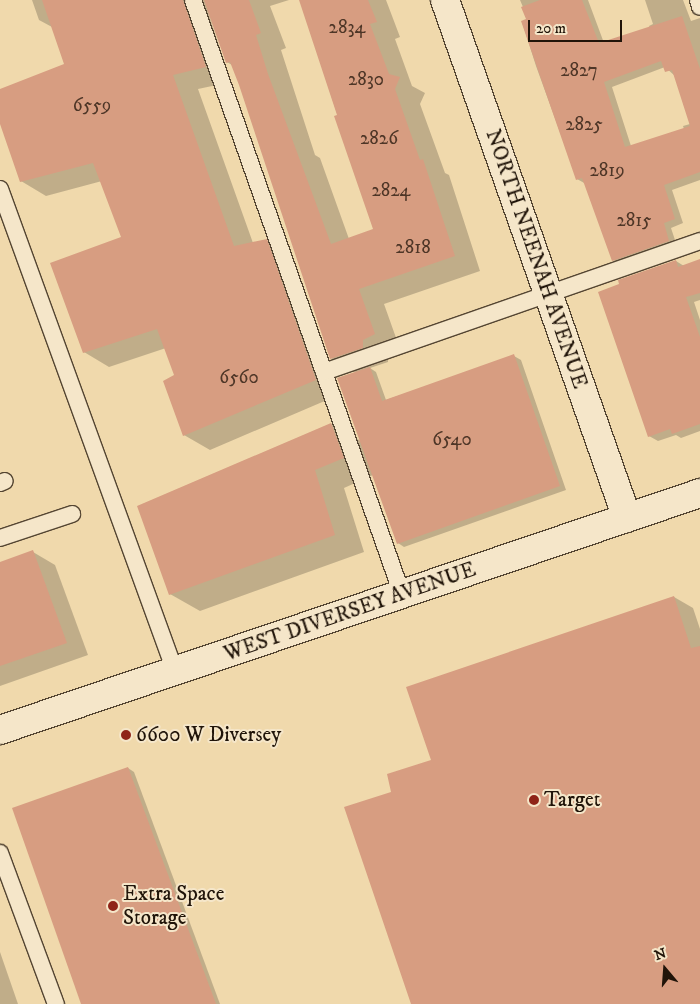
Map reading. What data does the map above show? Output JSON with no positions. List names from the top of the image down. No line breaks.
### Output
{"streets":{"main road":["NORTH NEENAH AVENUE","WEST DIVERSEY AVENUE"]},"crossings":[["NORTH NEENAH AVENUE","WEST DIVERSEY AVENUE"]],"places":["6600 W Diversey","Target","Extra Space Storage"],"house_numbers":["2834","2827","2830","6559","2825","2826","2819","2824","2815","2818","6560","6540"],"scale_bar":"20 m","north":"top"}
